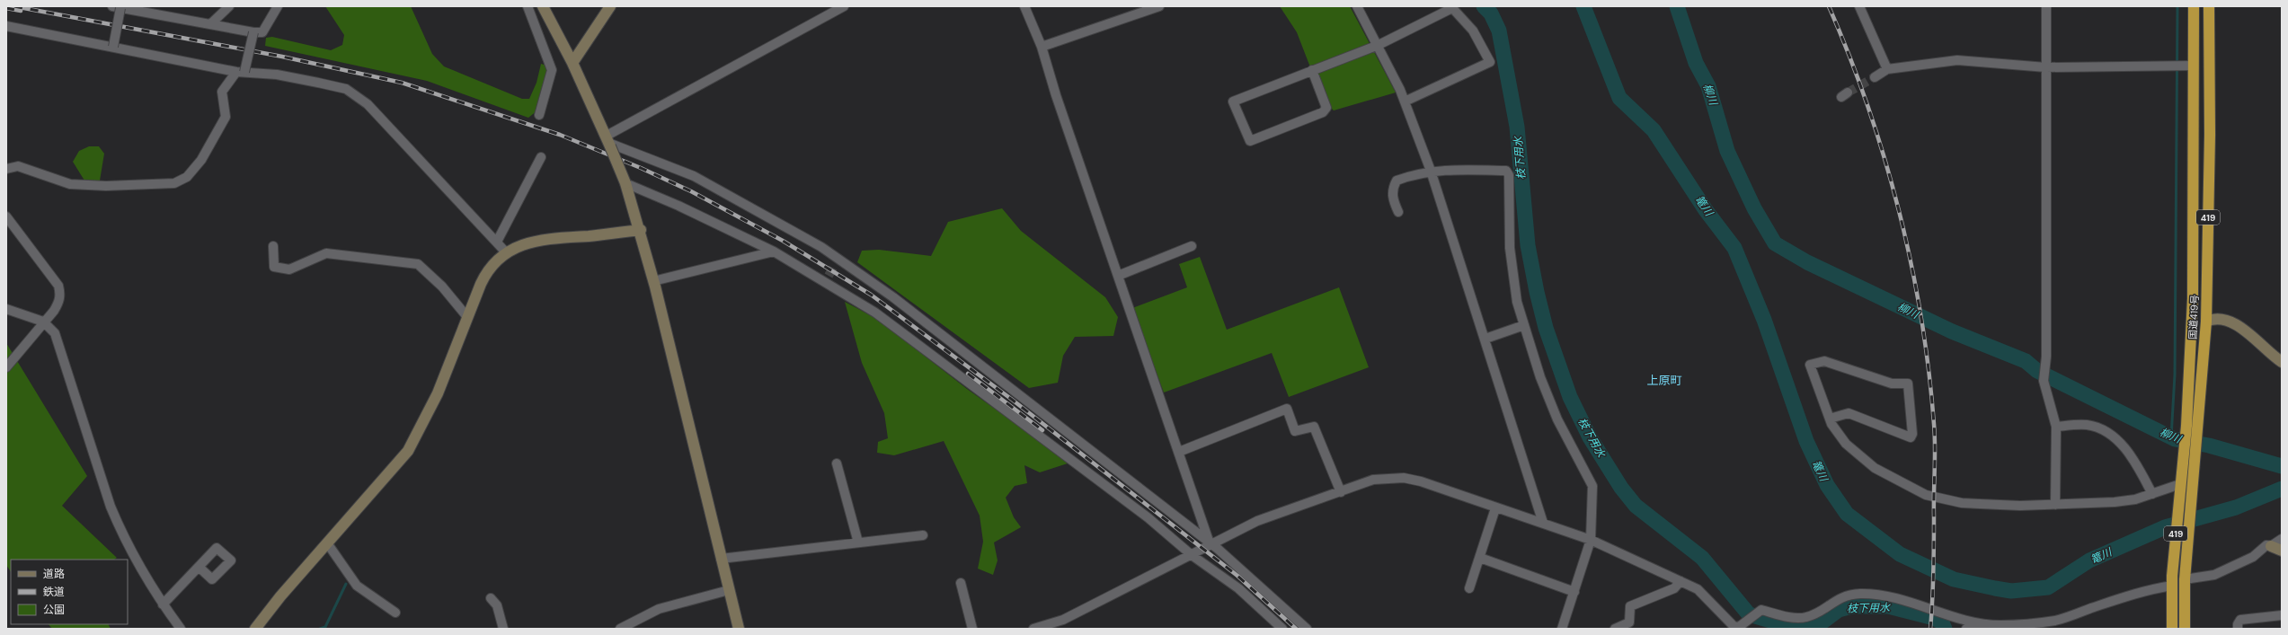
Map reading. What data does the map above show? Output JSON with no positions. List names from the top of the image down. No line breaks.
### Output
{"streets":{"highway":["419","国道419号"]},"districts":["上原町"],"water":["柳川","枝下用水","篭川"],"legend":["道路","鉄道","公園"]}
